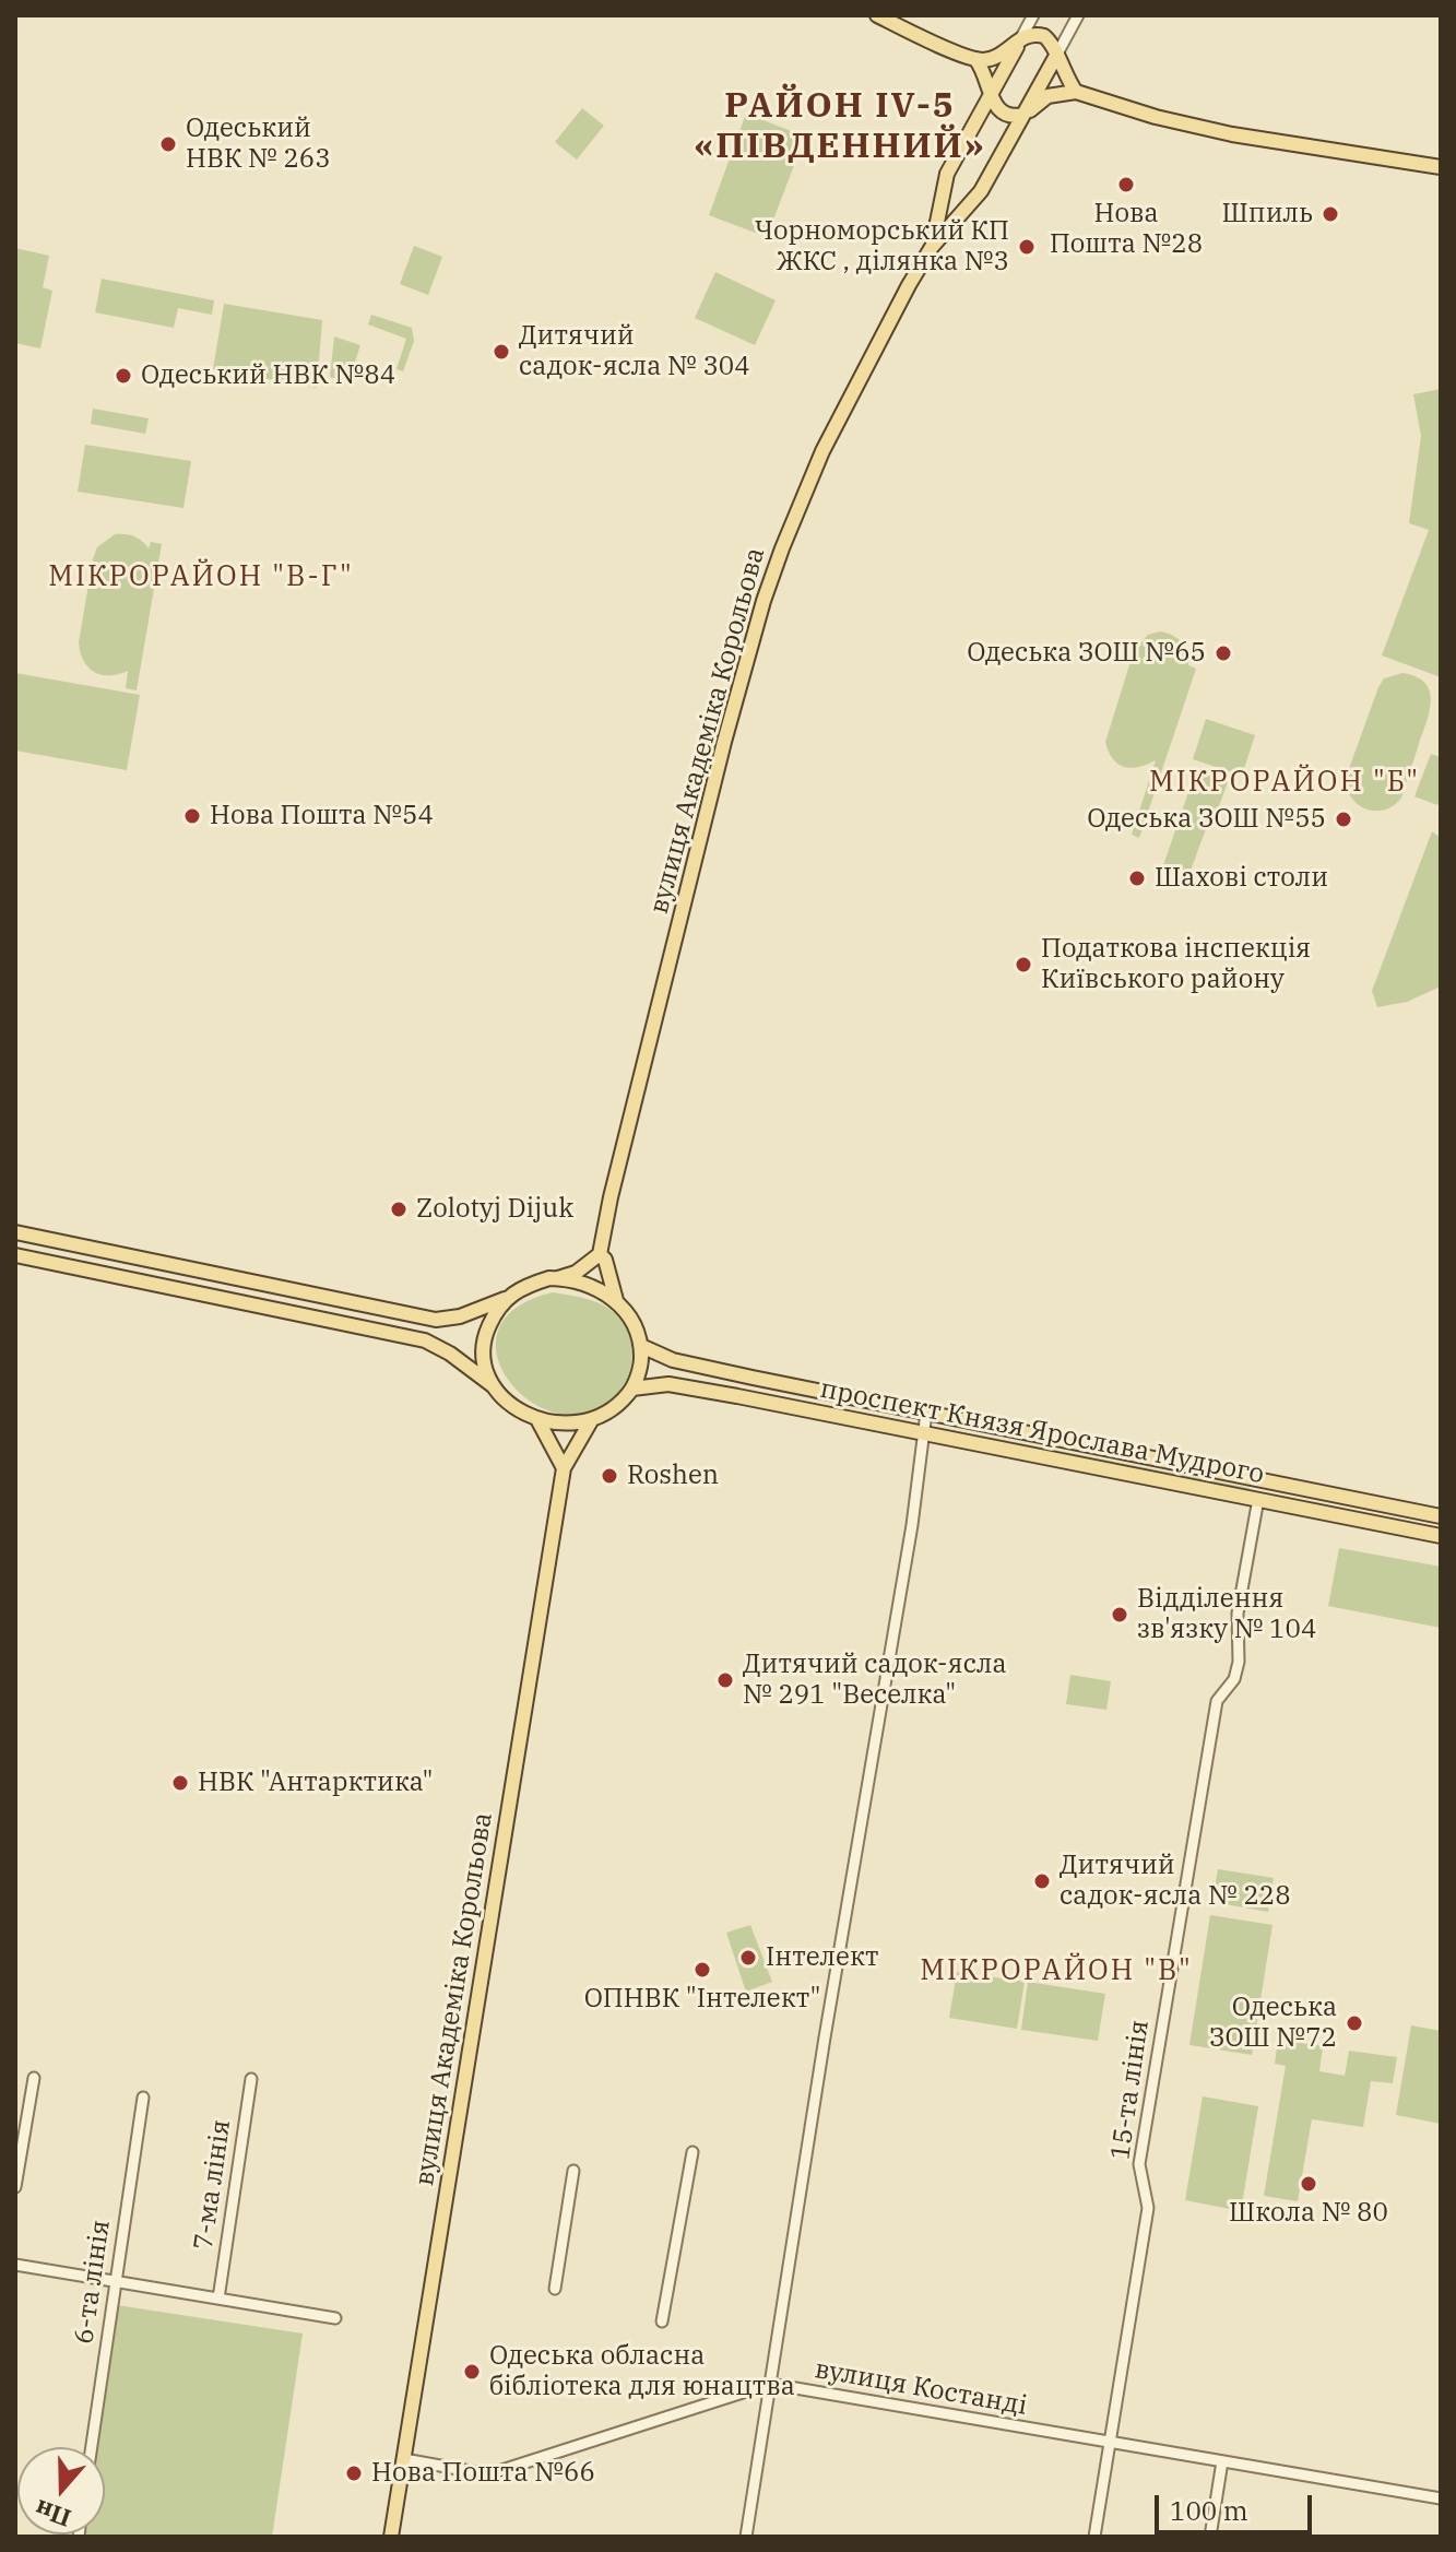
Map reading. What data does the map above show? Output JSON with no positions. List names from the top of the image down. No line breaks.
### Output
{"streets":{"main road":["вулиця Академіка Корольова","проспект Князя Ярослава Мудрого"],"street":["15-та лінія","7-ма лінія","6-та лінія","вулиця Костанді"]},"crossings":[["вулиця Академіка Корольова","проспект Князя Ярослава Мудрого"],["вулиця Академіка Корольова","вулиця Костанді"],["проспект Князя Ярослава Мудрого","15-та лінія"],["15-та лінія","вулиця Костанді"]],"districts":["РАЙОН IV-5 «ПІВДЕННИЙ»","МІКРОРАЙОН \"В-Г\"","МІКРОРАЙОН \"Б\"","МІКРОРАЙОН \"В\""],"places":["Одеський НВК № 263","Нова Пошта №28","Шпиль","Чорноморський КП ЖКС , ділянка №3","Дитячий садок-ясла № 304","Одеський НВК №84","Одеська ЗОШ №65","Нова Пошта №54","Одеська ЗОШ №55","Шахові столи","Податкова інспекція Київського району","Zolotyj Dijuk","Roshen","Відділення зв'язку № 104","Дитячий садок-ясла № 291 \"Веселка\"","НВК \"Антарктика\"","Дитячий садок-ясла № 228","Інтелект","ОПНВК \"Інтелект\"","Одеська ЗОШ №72","Школа № 80","Одеська обласна бібліотека для юнацтва","Нова Пошта №66"],"scale_bar":"100 m","north":"bottom"}
